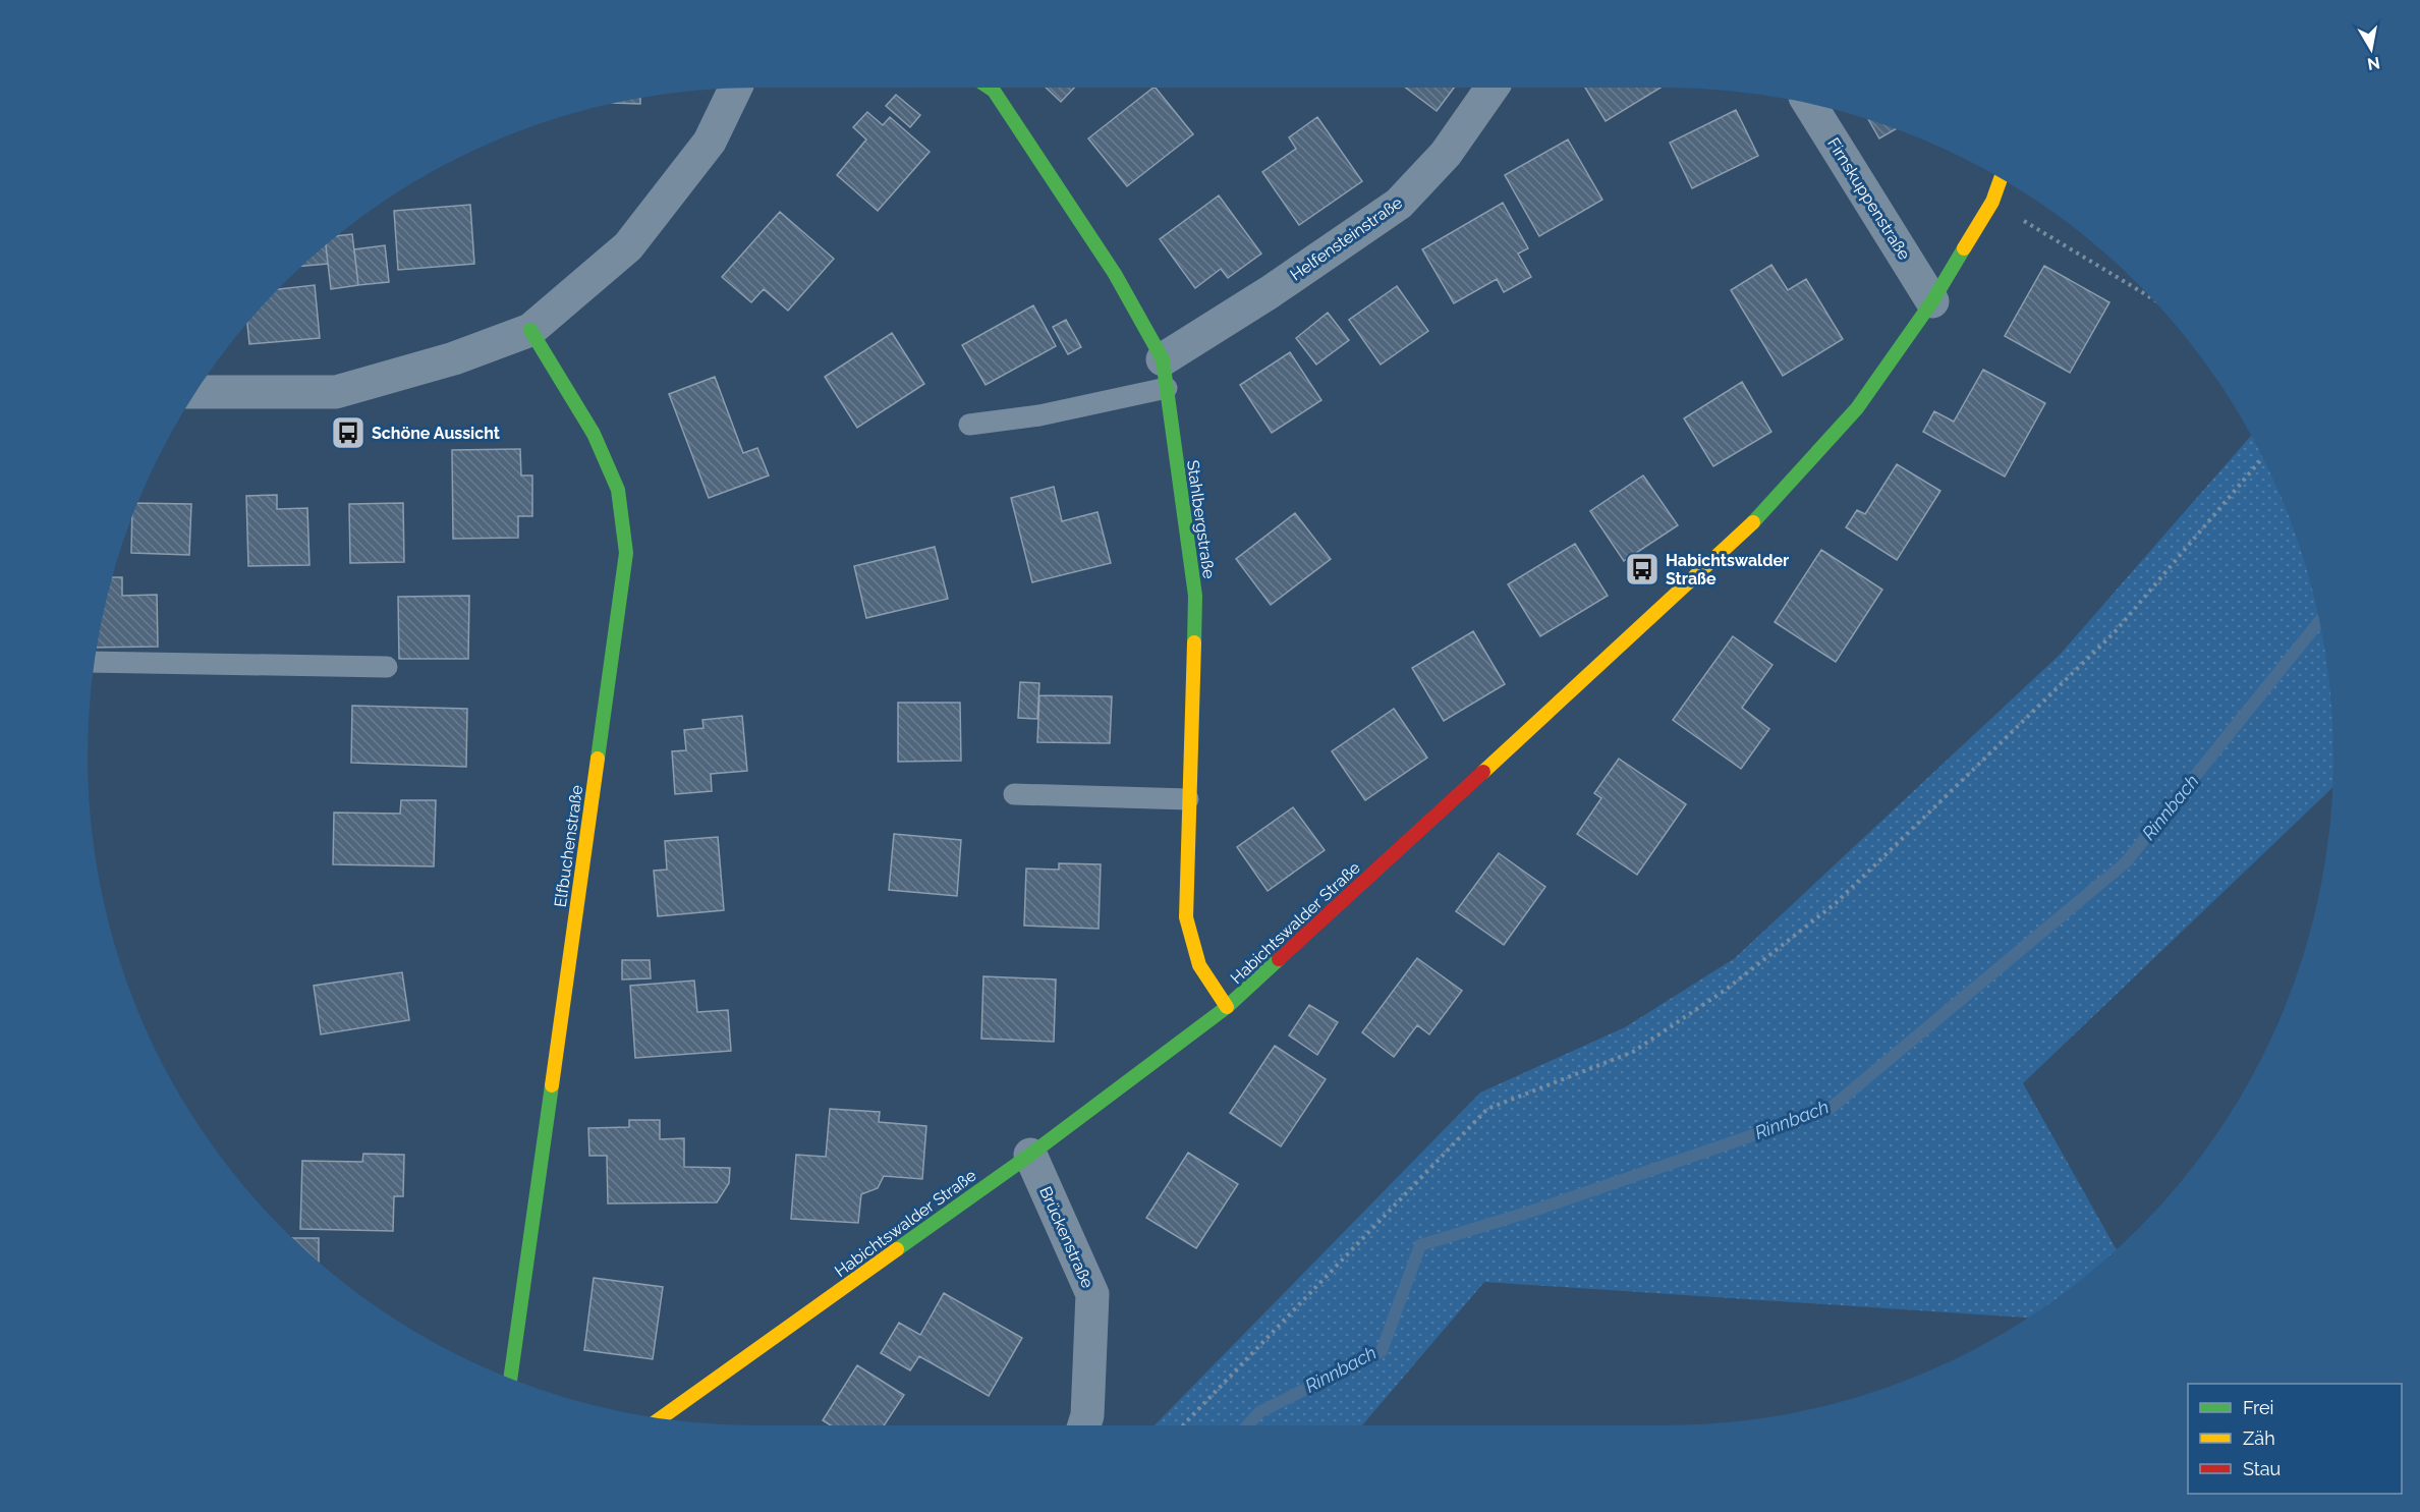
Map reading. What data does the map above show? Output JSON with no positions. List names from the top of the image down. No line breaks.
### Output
{"streets":{"street":["Firnskuppenstraße","Helfensteinstraße","Stahlbergstraße","Elfbuchenstraße","Habichtswalder Straße","Brückenstraße"]},"crossings":[["Firnskuppenstraße","Habichtswalder Straße"],["Helfensteinstraße","Stahlbergstraße"],["Stahlbergstraße","Habichtswalder Straße"],["Habichtswalder Straße","Brückenstraße"]],"water":["Rinnbach"],"places":{"bus stop":["Schöne Aussicht","Habichtswalder Straße"]},"legend":["Frei","Zäh","Stau"],"north":"bottom"}
